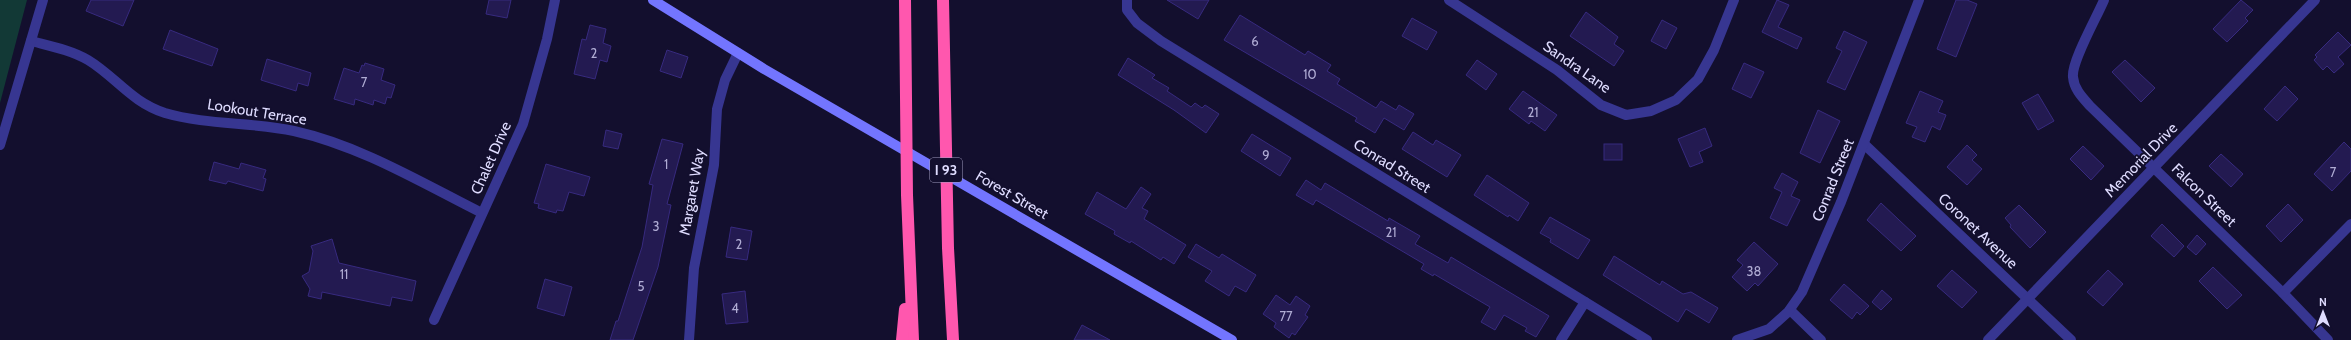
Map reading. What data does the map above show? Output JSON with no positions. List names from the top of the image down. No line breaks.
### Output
{"streets":{"highway":["I 93"],"street":["Sandra Lane","Lookout Terrace","Chalet Drive","Memorial Drive","Conrad Street","Margaret Way","Forest Street","Falcon Street","Coronet Avenue"]},"crossings":[["Lookout Terrace","Chalet Drive"],["Memorial Drive","Falcon Street"],["Memorial Drive","Coronet Avenue"],["Conrad Street","Coronet Avenue"],["Margaret Way","Forest Street"]],"house_numbers":["6","2","10","7","21","9","1","7","3","21","2","38","11","5","4","77"],"north":"top"}
